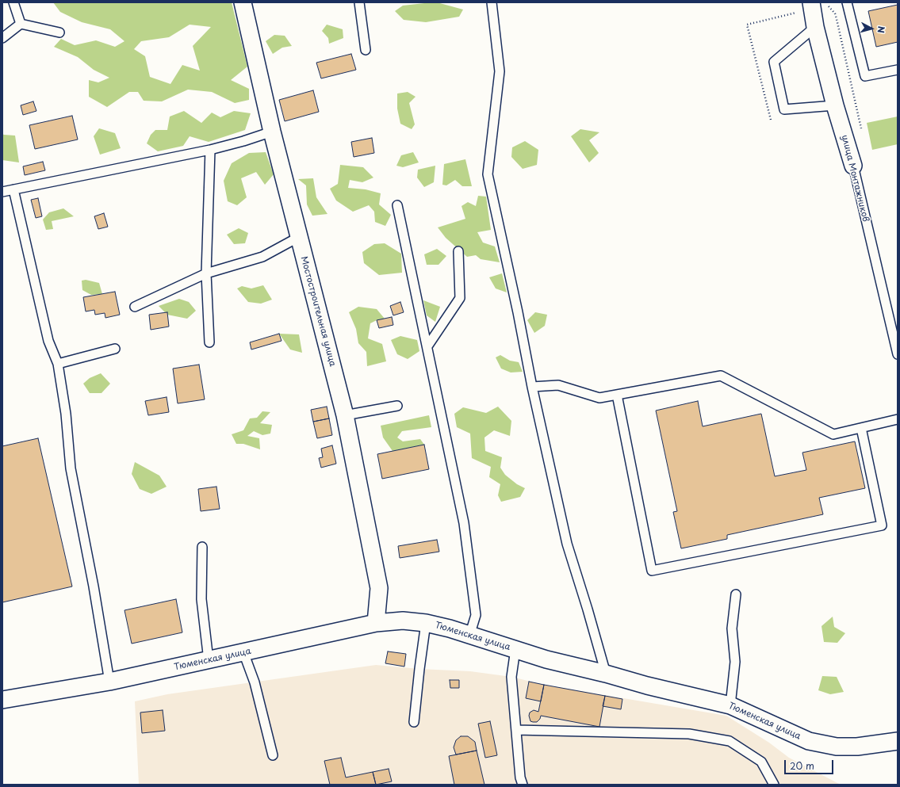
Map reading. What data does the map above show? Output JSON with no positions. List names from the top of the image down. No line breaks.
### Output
{"streets":{"street":["улица Монтажников","Мостостроительная улица","Тюменская улица"]},"crossings":[["Мостостроительная улица","Тюменская улица"]],"scale_bar":"20 m","north":"right"}
